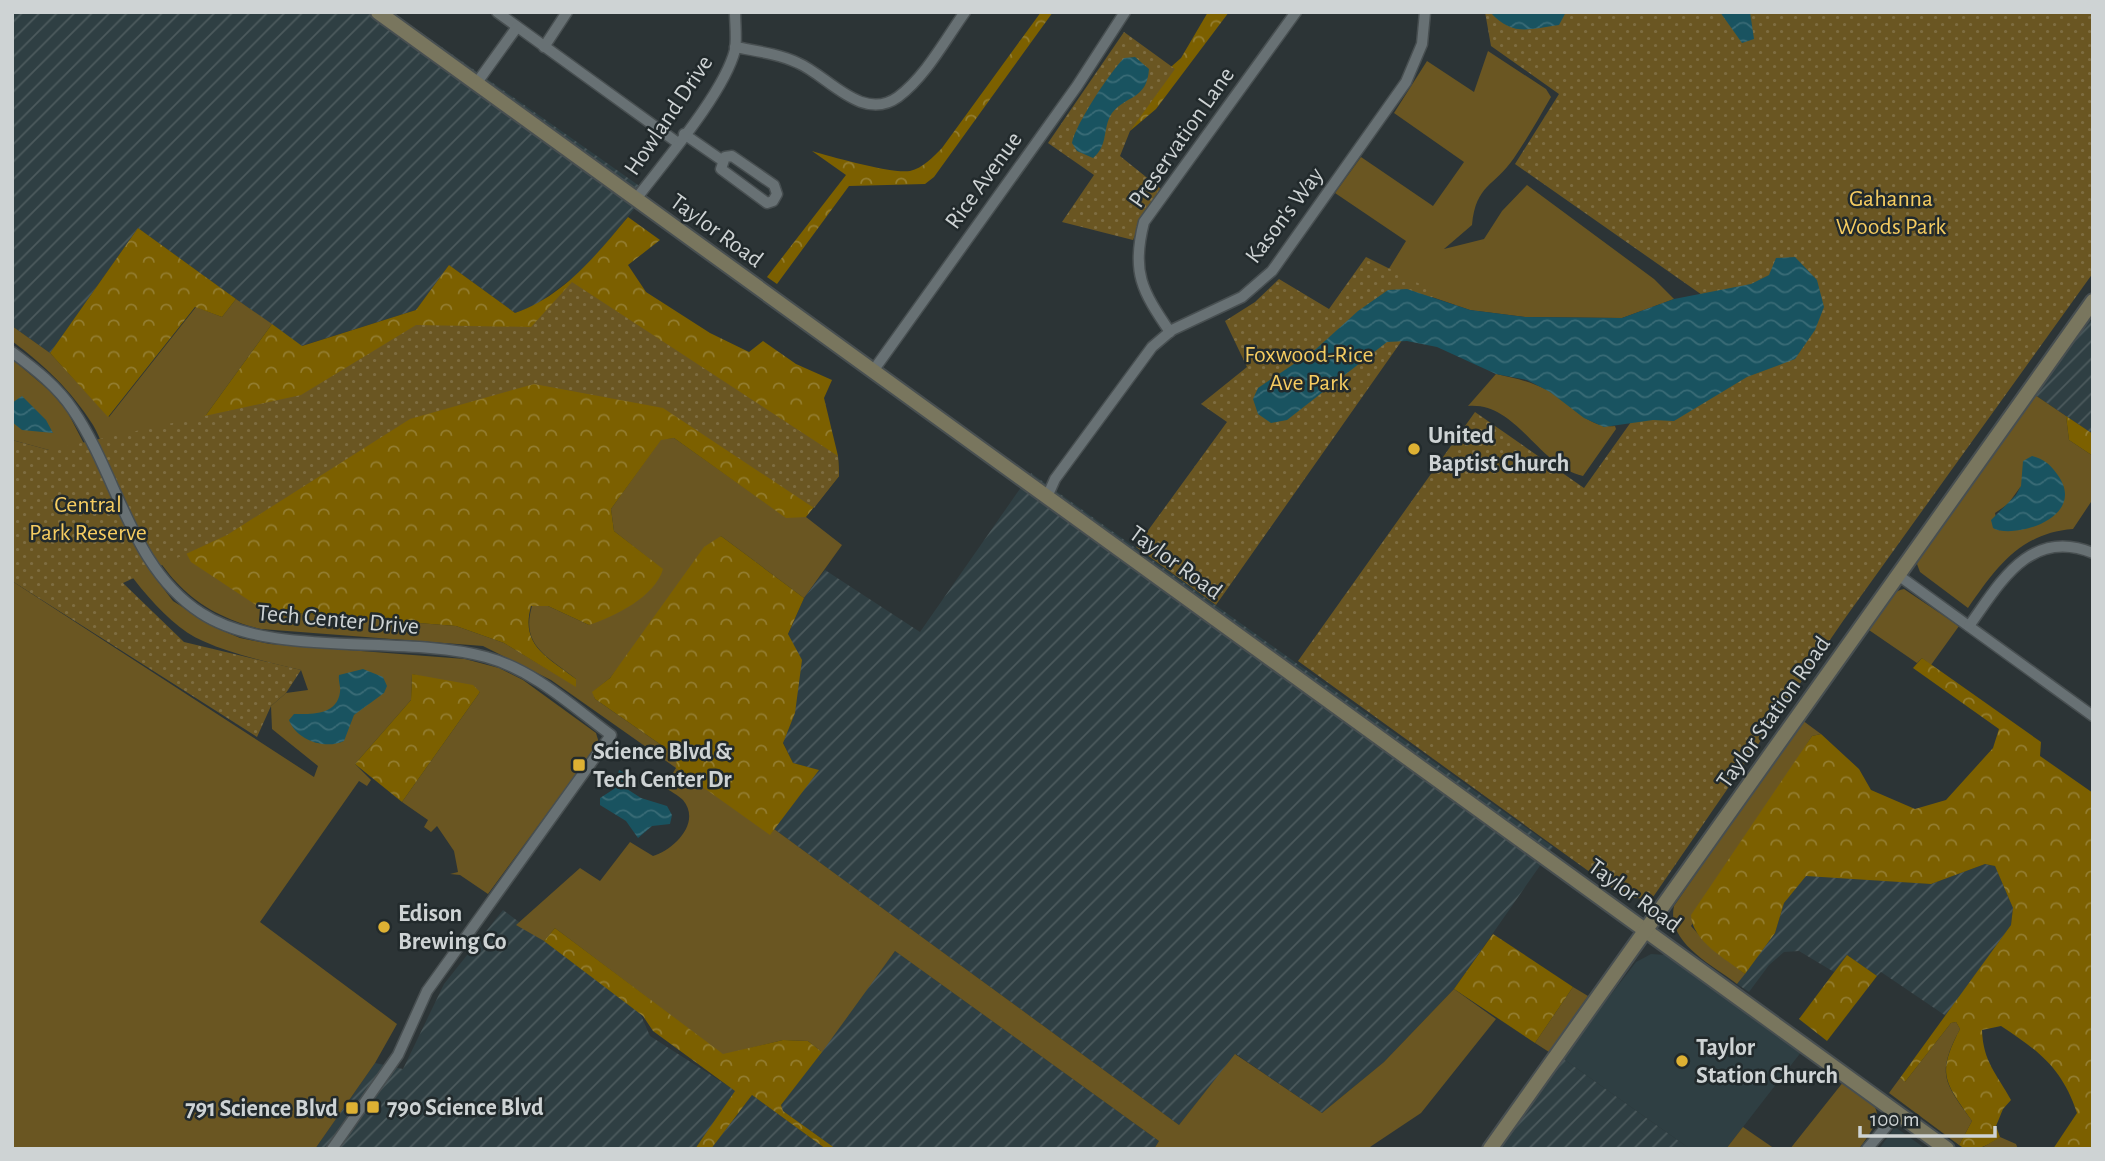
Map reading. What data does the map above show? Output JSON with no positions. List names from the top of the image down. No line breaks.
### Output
{"streets":{"main road":["Taylor Road","Taylor Station Road"],"street":["Howland Drive","Preservation Lane","Rice Avenue","Kason's Way","Tech Center Drive"]},"crossings":[["Howland Drive","Taylor Road"],["Preservation Lane","Kason's Way"],["Rice Avenue","Taylor Road"],["Kason's Way","Taylor Road"],["Taylor Road","Taylor Station Road"]],"parks":["Gahanna Woods Park","Foxwood-Rice Ave Park","Central Park Reserve"],"places":{"other":["United Baptist Church","Edison Brewing Co","Taylor Station Church"],"transit":["Science Blvd & Tech Center Dr","790 Science Blvd","791 Science Blvd"]},"scale_bar":"100 m"}
